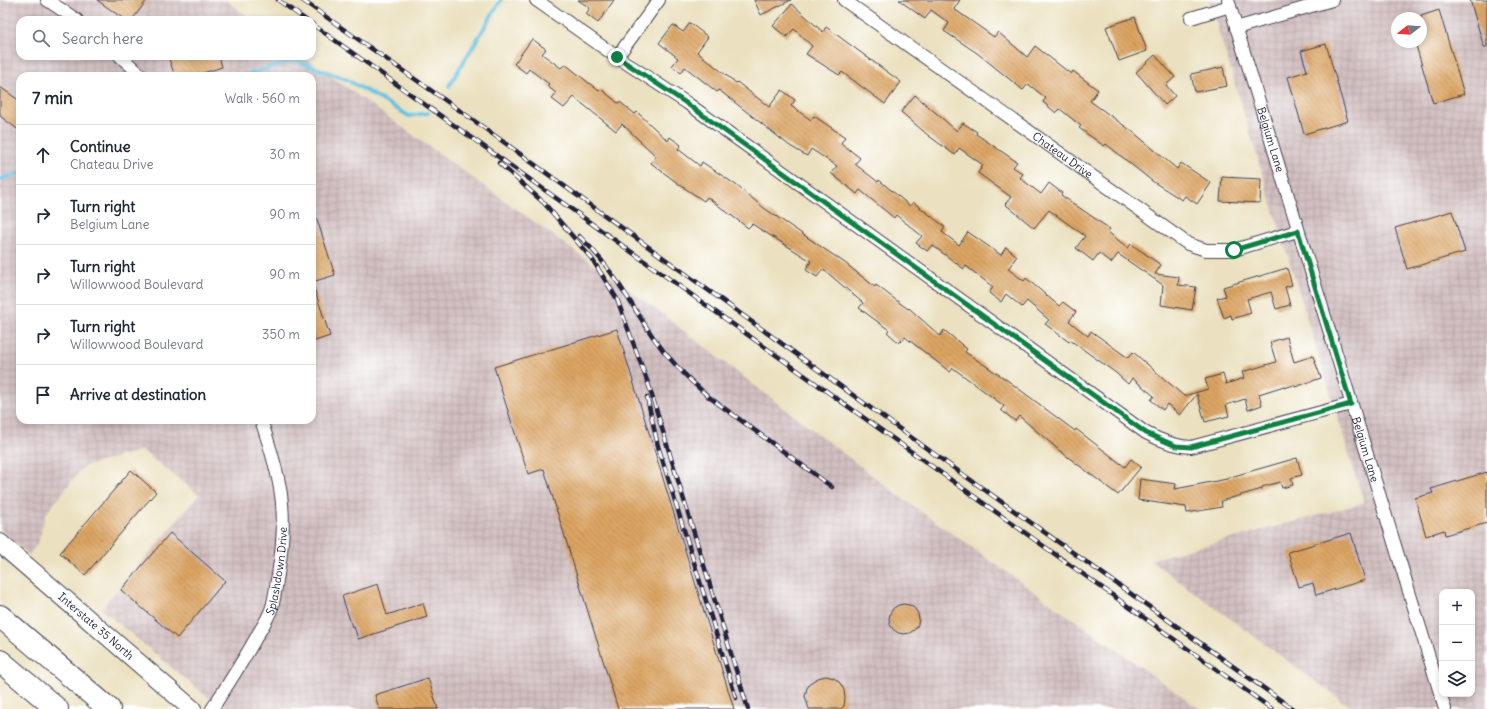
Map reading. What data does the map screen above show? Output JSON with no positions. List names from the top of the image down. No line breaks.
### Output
{"streets":{"main road":["Interstate 35 North"],"street":["Belgium Lane","Chateau Drive","Splashdown Drive"]},"crossings":[["Belgium Lane","Chateau Drive"]],"north":"left","page":{"search":"Search here","heading":["7 min","Walk · 560 m"],"list":[["Continue","Chateau Drive","30 m"],["Turn right","Belgium Lane","90 m"],["Turn right","Willowwood Boulevard","90 m"],["Turn right","Willowwood Boulevard","350 m"],"Arrive at destination"],"map_buttons":["+","−"]}}
